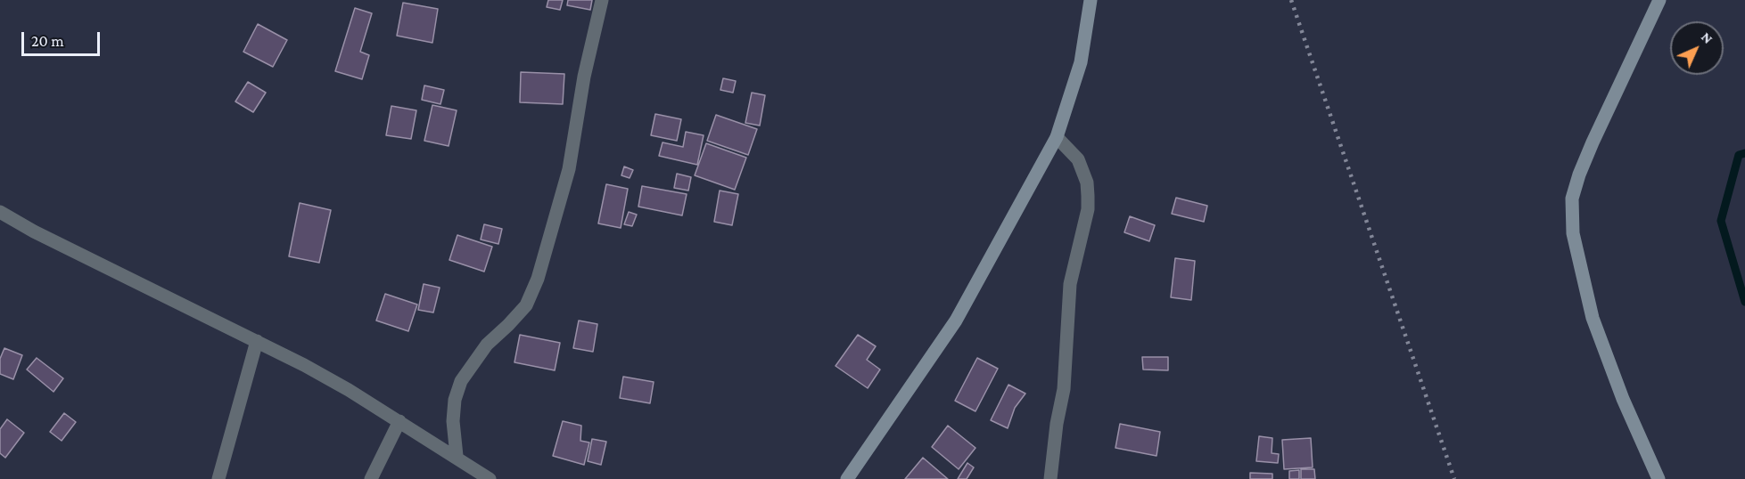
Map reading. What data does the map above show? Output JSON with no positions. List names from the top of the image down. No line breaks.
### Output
{"scale_bar":"20 m","north":"top right"}
